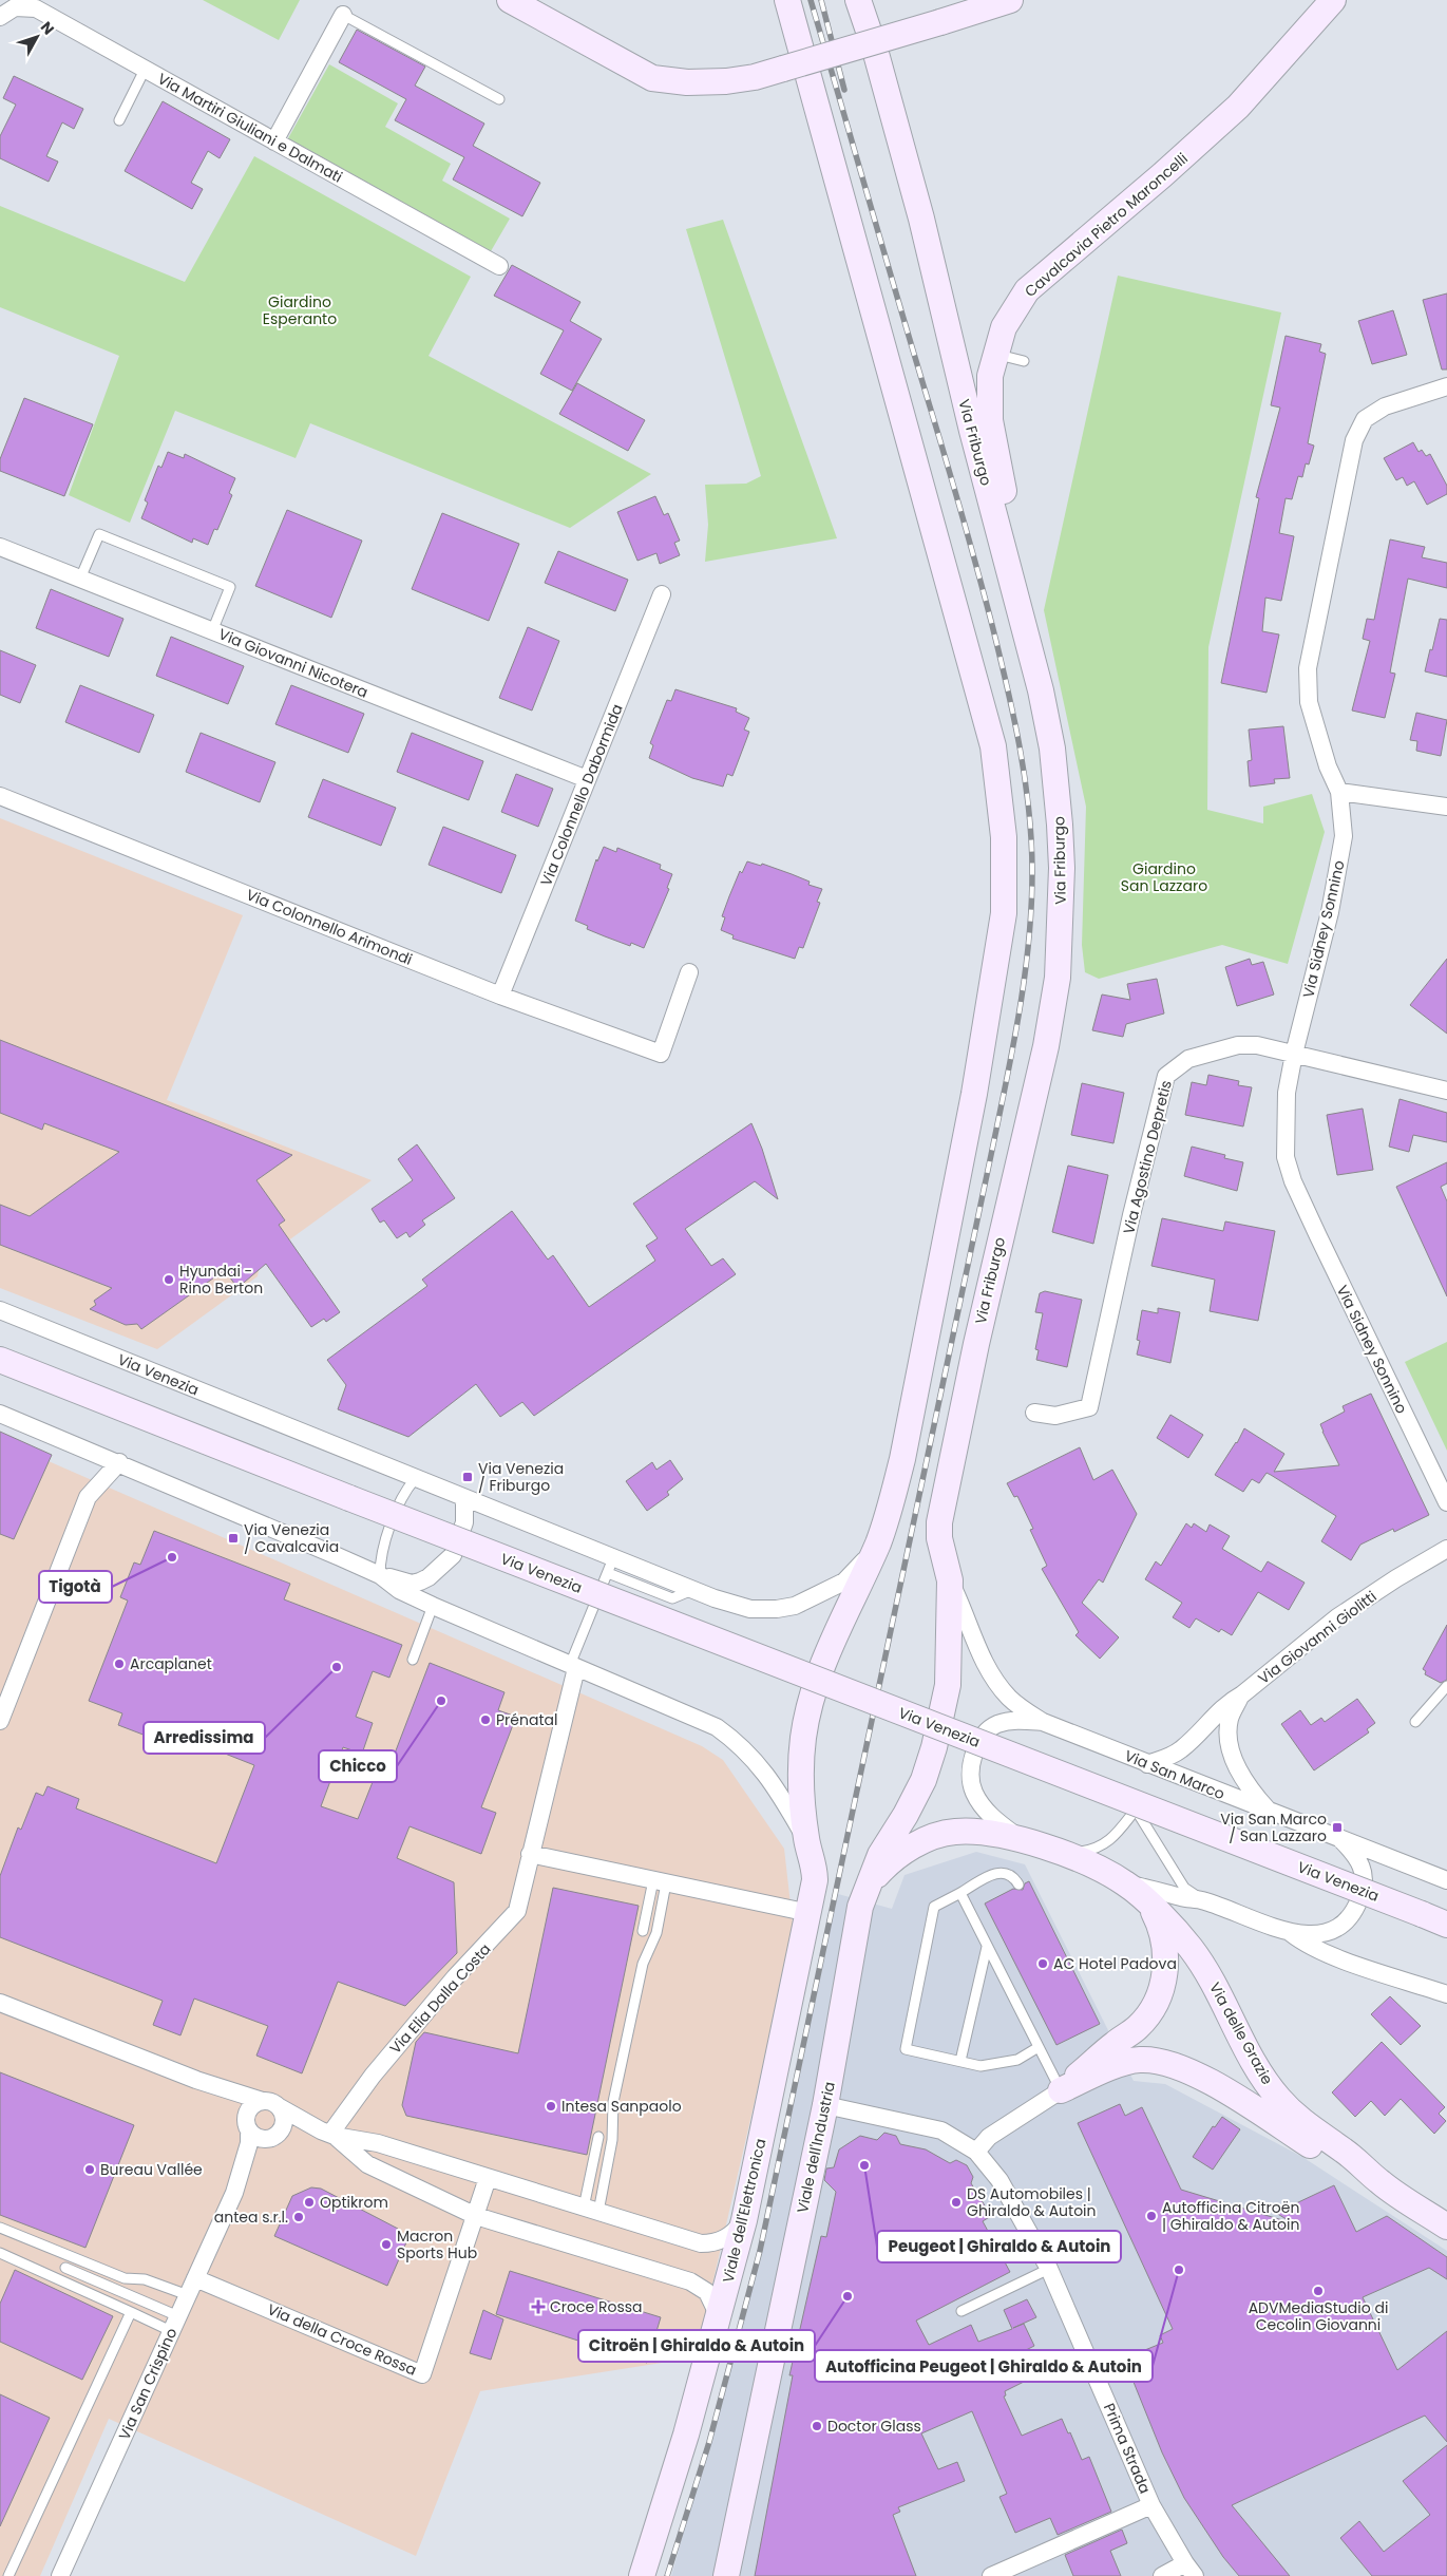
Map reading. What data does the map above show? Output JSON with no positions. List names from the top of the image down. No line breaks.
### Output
{"streets":{"street":["Via Martiri Giuliani e Dalmati","Cavalcavia Pietro Maroncelli","Via Friburgo","Via Giovanni Nicotera","Via Colonnello Dabormida","Via Colonnello Arimondi","Via Sidney Sonnino","Via Agostino Depretis","Via Venezia","Via Giovanni Giolitti","Via San Marco","Via Elia Dalla Costa","Via delle Grazie","Viale dell'Industria","Viale dell'Elettronica","Via della Croce Rossa","Via San Crispino","Prima Strada"]},"crossings":[["Cavalcavia Pietro Maroncelli","Via Friburgo"],["Via Friburgo","Via San Marco"],["Via Friburgo","Viale dell'Industria"],["Via Giovanni Nicotera","Via Colonnello Dabormida"],["Via Colonnello Dabormida","Via Colonnello Arimondi"],["Via Sidney Sonnino","Via Agostino Depretis"],["Via Giovanni Giolitti","Via San Marco"],["Via San Marco","Via delle Grazie"],["Via San Marco","Viale dell'Industria"],["Viale dell'Industria","Prima Strada"],["Via della Croce Rossa","Via San Crispino"]],"parks":["Giardino Esperanto","Giardino San Lazzaro"],"places":{"other":["Hyundai - Rino Berton","Tigotà","Arcaplanet","Arredissima","Chicco","Prénatal","AC Hotel Padova","Intesa Sanpaolo","Peugeot | Ghiraldo & Autoin","Bureau Vallée","Optikrom","DS Automobiles | Ghiraldo & Autoin","Autofficina Citroën | Ghiraldo & Autoin","antea s.r.l.","Macron Sports Hub","Autofficina Peugeot | Ghiraldo & Autoin","ADVMediaStudio di Cecolin Giovanni","Citroën | Ghiraldo & Autoin","Doctor Glass"],"transit":["Via Venezia / Friburgo","Via Venezia / Cavalcavia","Via San Marco / San Lazzaro"],"health":["Croce Rossa"]},"north":"top right"}
